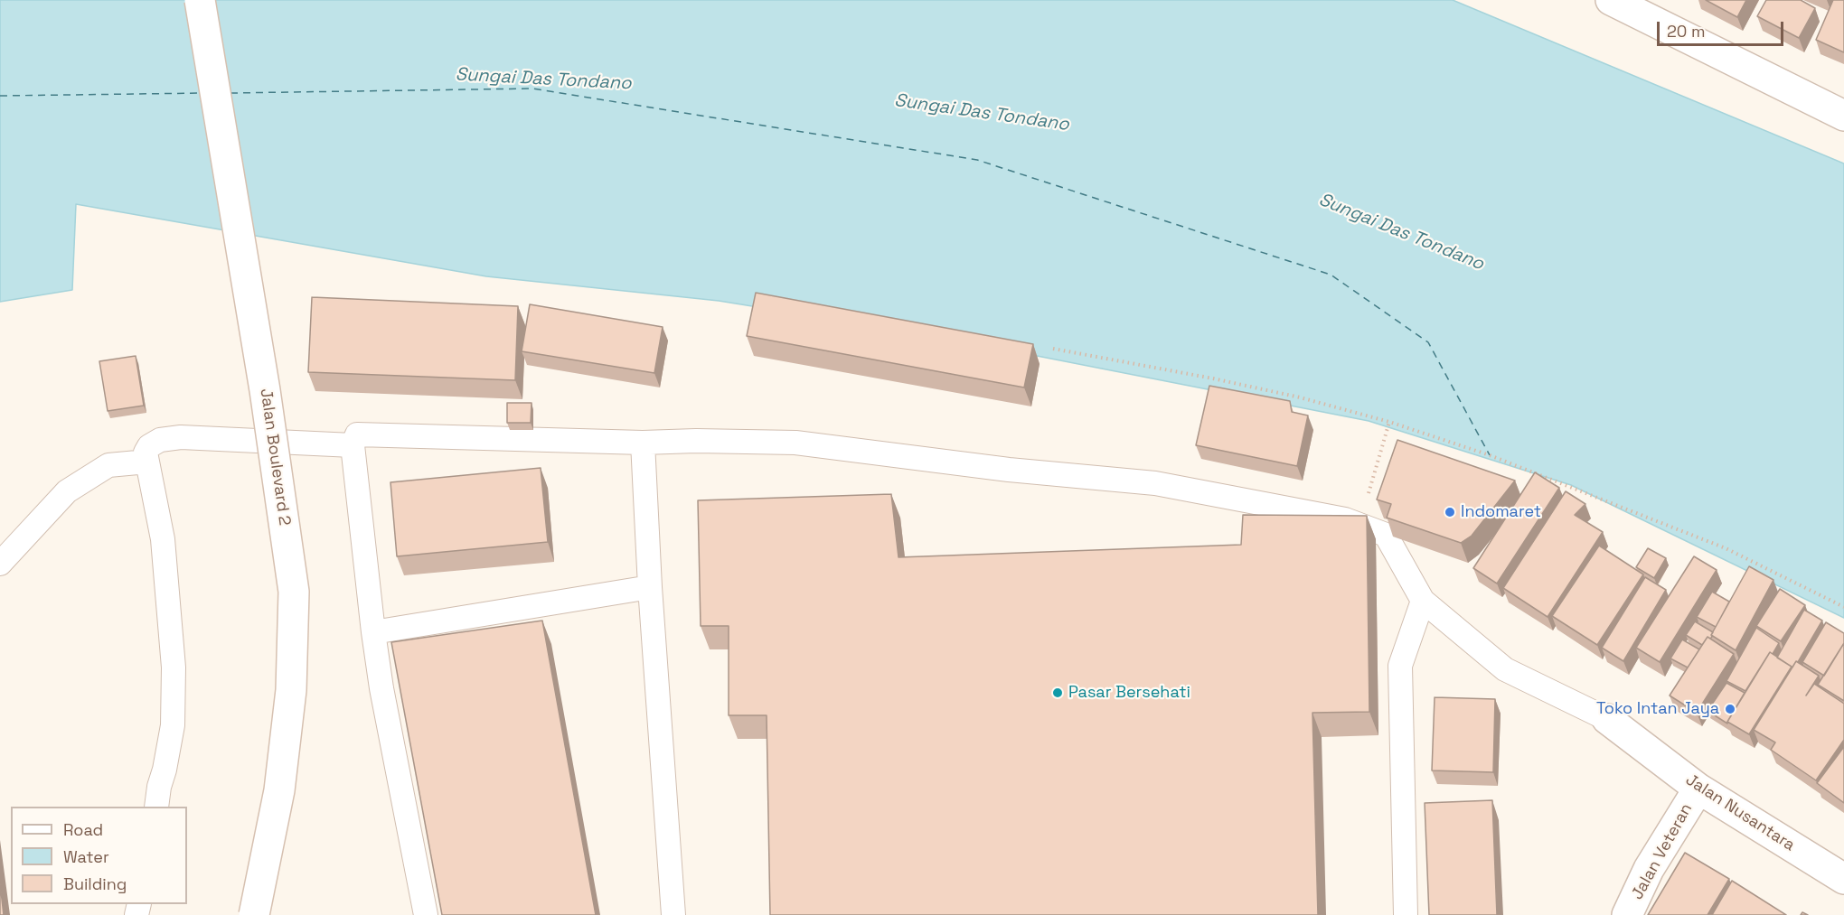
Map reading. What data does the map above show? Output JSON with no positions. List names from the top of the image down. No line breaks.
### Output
{"streets":{"main road":["Jalan Boulevard 2","Jalan Nusantara","Jalan Veteran"]},"crossings":[["Jalan Nusantara","Jalan Veteran"]],"water":["Sungai Das Tondano"],"places":["Indomaret","Pasar Bersehati","Toko Intan Jaya"],"legend":["Road","Water","Building"],"scale_bar":"20 m"}
